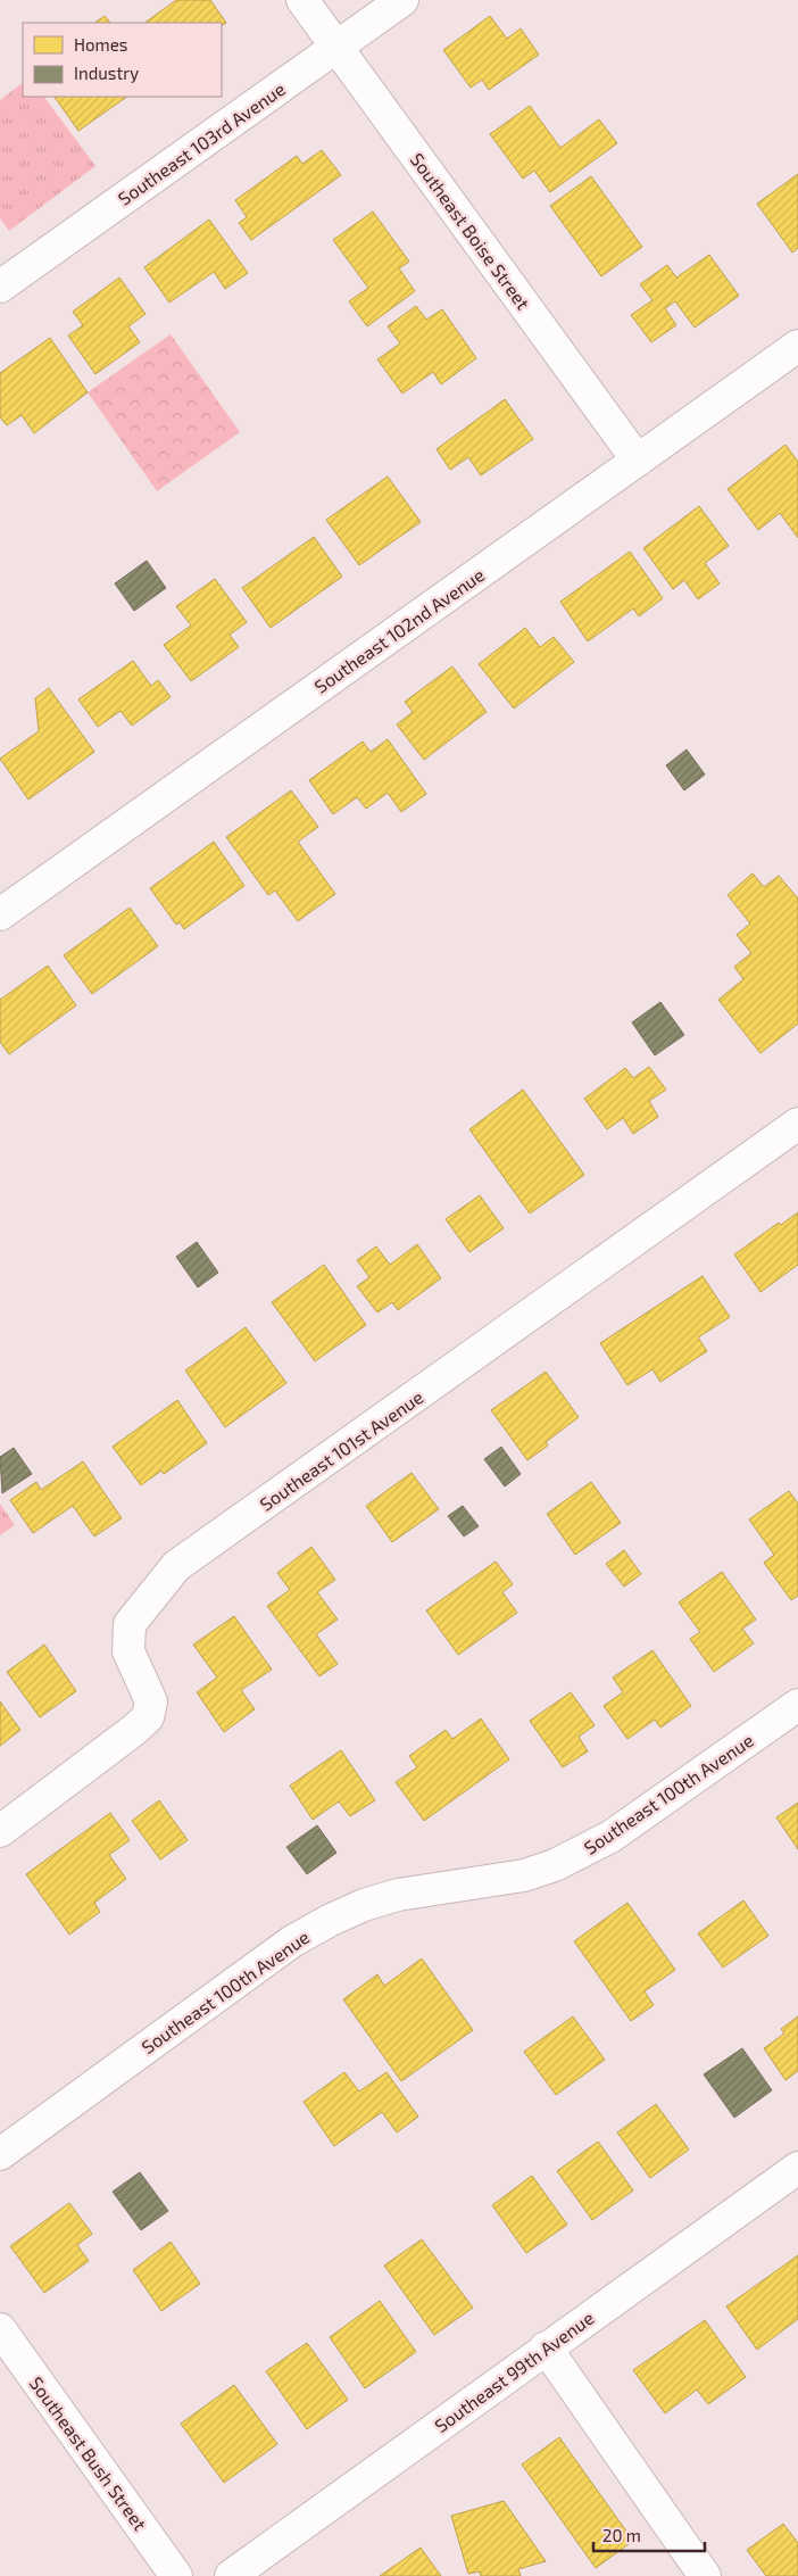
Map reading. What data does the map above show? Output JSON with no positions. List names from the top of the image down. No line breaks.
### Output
{"streets":{"street":["Southeast 103rd Avenue","Southeast Boise Street","Southeast 102nd Avenue","Southeast 101st Avenue","Southeast 100th Avenue","Southeast 99th Avenue","Southeast Bush Street"]},"crossings":[["Southeast 103rd Avenue","Southeast Boise Street"],["Southeast Boise Street","Southeast 102nd Avenue"]],"legend":["Homes","Industry"],"scale_bar":"20 m"}
